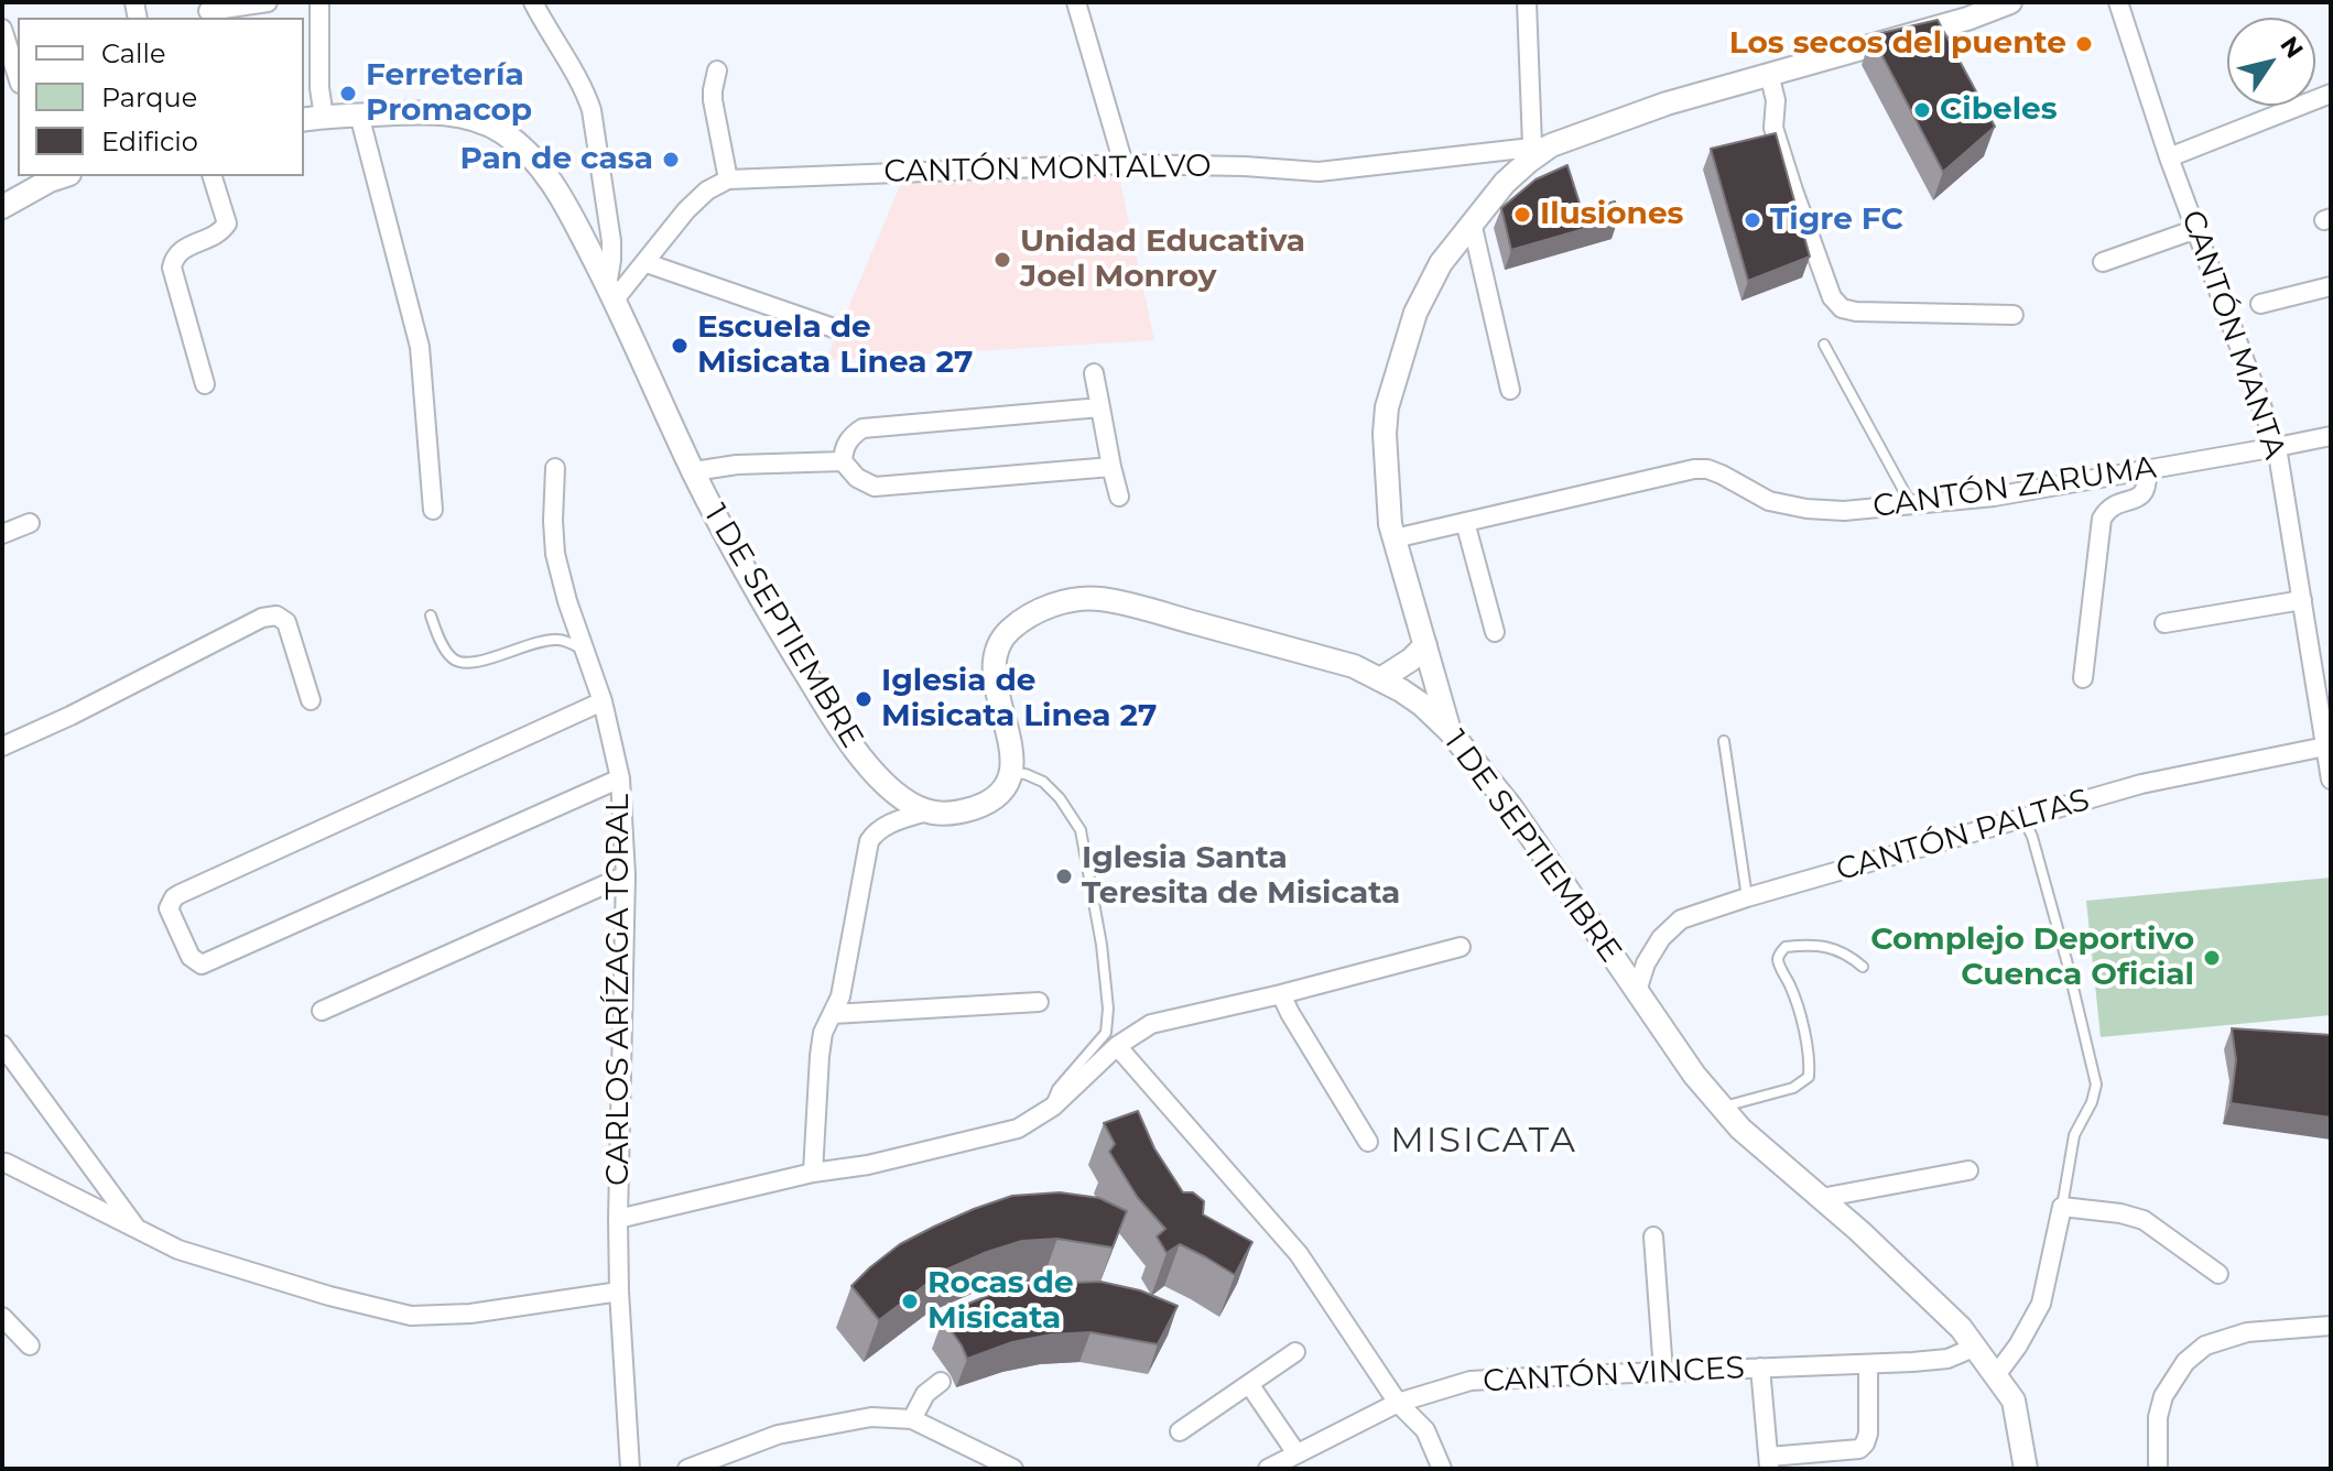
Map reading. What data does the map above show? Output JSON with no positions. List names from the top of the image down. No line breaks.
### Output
{"streets":{"street":["CANTÓN MONTALVO","CANTÓN MANTA","CANTÓN ZARUMA","1 DE SEPTIEMBRE","CANTÓN PALTAS","CARLOS ARÍZAGA TORAL","CANTÓN VINCES"]},"crossings":[["CANTÓN MANTA","CANTÓN ZARUMA"],["CANTÓN MANTA","CANTÓN PALTAS"],["1 DE SEPTIEMBRE","CANTÓN PALTAS"],["1 DE SEPTIEMBRE","CANTÓN VINCES"]],"districts":["MISICATA"],"places":["Los secos del puente","Ferretería Promacop","Cibeles","Pan de casa","Ilusiones","Tigre FC","Unidad Educativa Joel Monroy","Escuela de Misicata Linea 27","Iglesia de Misicata Linea 27","Iglesia Santa Teresita de Misicata","Complejo Deportivo Cuenca Oficial","Rocas de Misicata"],"legend":["Calle","Parque","Edificio"],"north":"top right"}
